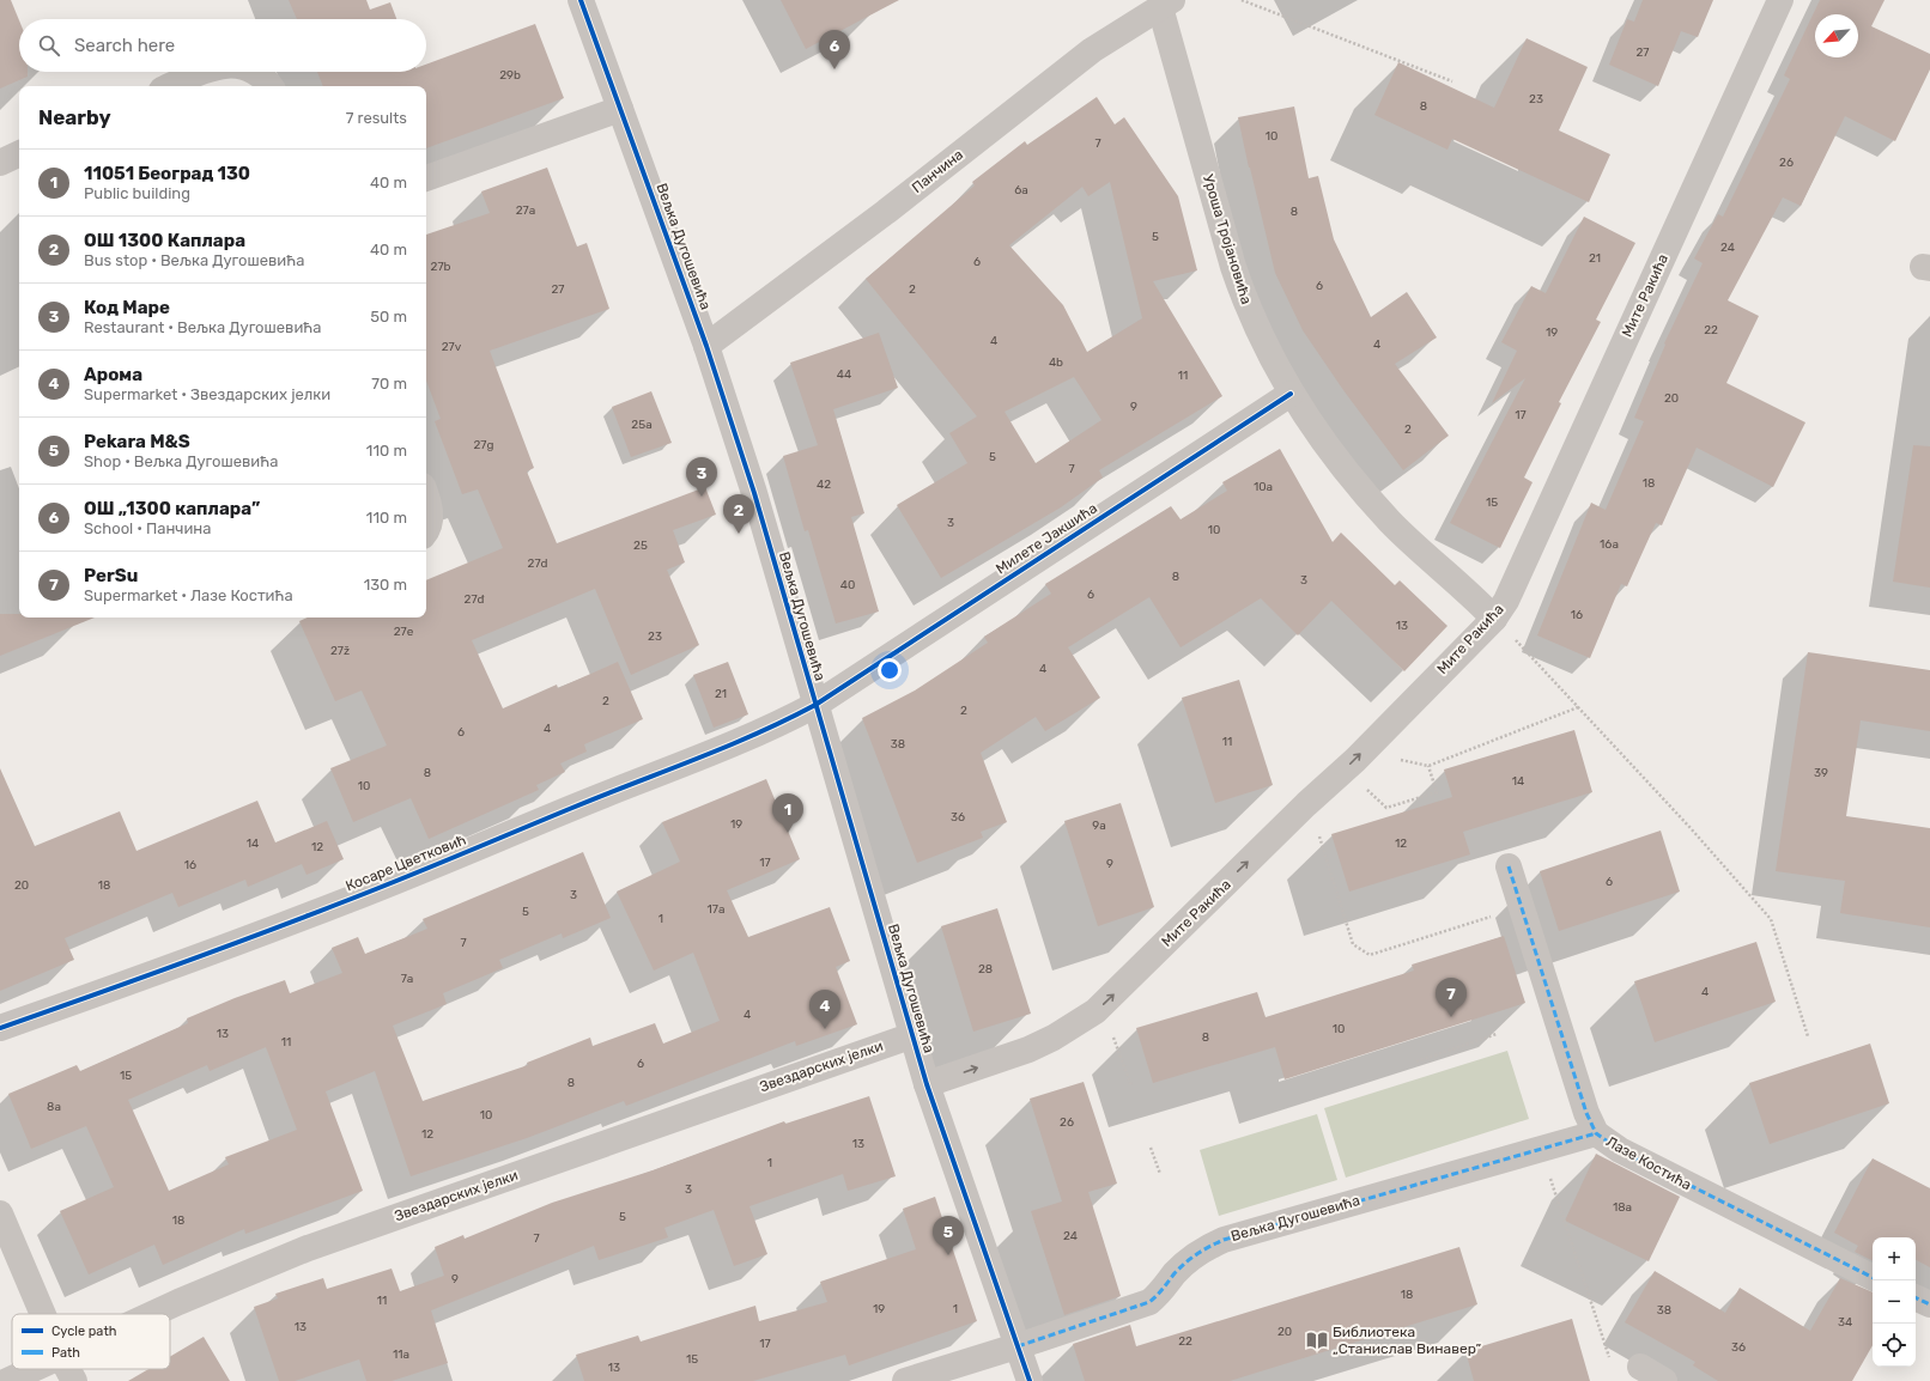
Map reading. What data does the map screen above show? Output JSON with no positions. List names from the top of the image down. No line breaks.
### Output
{"streets":{"street":["Панчина","Уроша Тројановића","Вељка Дугошевића","Мите Ракића","Милете Јакшића","Косаре Цветковић","Звездарских јелки","Лазе Костића"]},"crossings":[["Панчина","Уроша Тројановића"],["Панчина","Вељка Дугошевића"],["Уроша Тројановића","Мите Ракића"],["Уроша Тројановића","Милете Јакшића"],["Вељка Дугошевића","Мите Ракића"],["Вељка Дугошевића","Милете Јакшића"],["Вељка Дугошевића","Косаре Цветковић"],["Вељка Дугошевића","Звездарских јелки"],["Вељка Дугошевића","Лазе Костића"],["Милете Јакшића","Косаре Цветковић"]],"one_way":["Мите Ракића"],"places":{"library":["Библиотека „Станислав Винавер”"]},"house_numbers":["27","29b","23","8","10","7","26","6a","27a","8","5","24","21","6","27b","6","27","2","22","19","4","4","27v","4b","44","11","20","9","17","25a","2","27g","5","7","18","42","10a","15","3","10","16a","25","27d","8","3","40","6","27đ","16","13","27e","23","27ž","4","21","2","2","4","6","11","38","8","39","14","10","36","19","9a","14","12","12","17","9","16","6","20","18","3","17a","5","1","7","28","7a","4","4","10","13","8","11","6","15","8","8a","10","26","12","13","1","3","18a","5","18","24","7","9","18","11","19","1","38","34","13","20","22","17","36","11a","15","13"],"legend":["Cycle path","Path"],"north":"bottom left","page":{"search":"Search here","pins":["6","3","2","1","7","4","5"],"heading":["Nearby","7 results"],"list":[{"mark":"1","name":"11051 Београд 130","note":"Public building","value":"40 m"},{"mark":"2","name":"ОШ 1300 Каплара","note":"Bus stop · Вељка Дугошевића","value":"40 m"},{"mark":"3","name":"Код Маре","note":"Restaurant · Вељка Дугошевића","value":"50 m"},{"mark":"4","name":"Арома","note":"Supermarket · Звездарских јелки","value":"70 m"},{"mark":"5","name":"Pekara M&S","note":"Shop · Вељка Дугошевића","value":"110 m"},{"mark":"6","name":"ОШ „1300 каплара”","note":"School · Панчина","value":"110 m"},{"mark":"7","name":"PerSu","note":"Supermarket · Лазе Костића","value":"130 m"}],"map_buttons":["+","−"]}}
